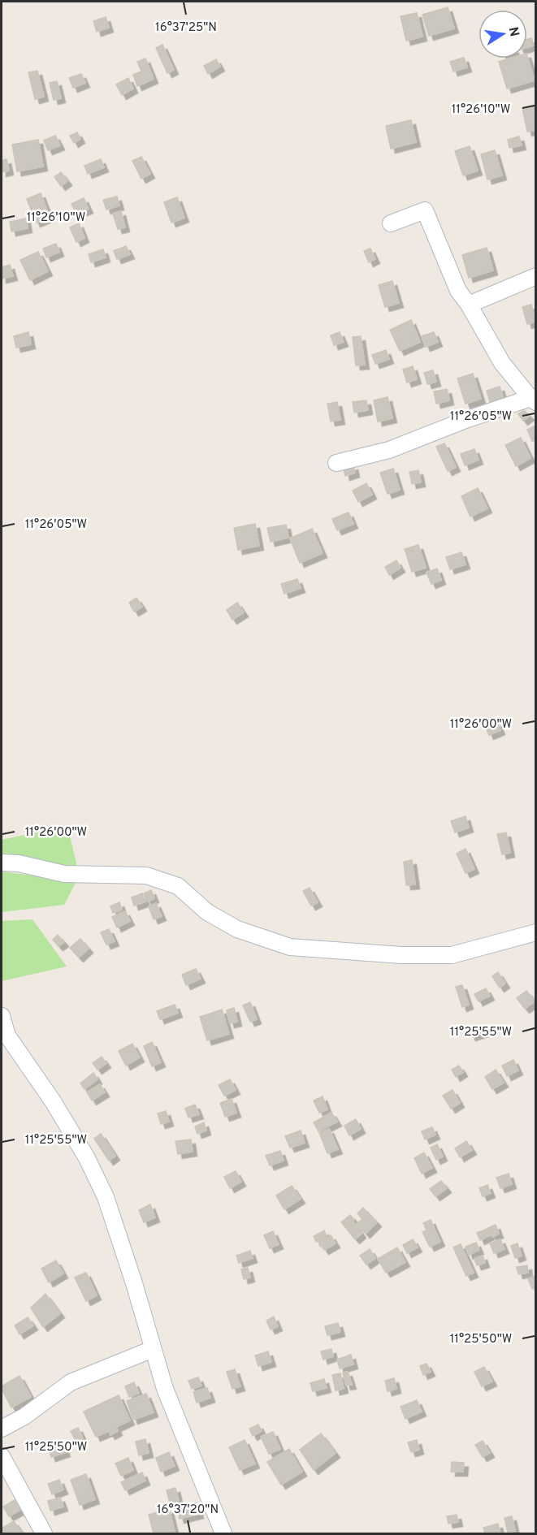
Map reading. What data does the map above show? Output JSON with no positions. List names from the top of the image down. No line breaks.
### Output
{"north":"right","coordinates":["16°37'25\"N","11°26'10\"W","11°26'05\"W","11°26'00\"W","11°25'55\"W","11°25'50\"W","16°37'20\"N"]}
